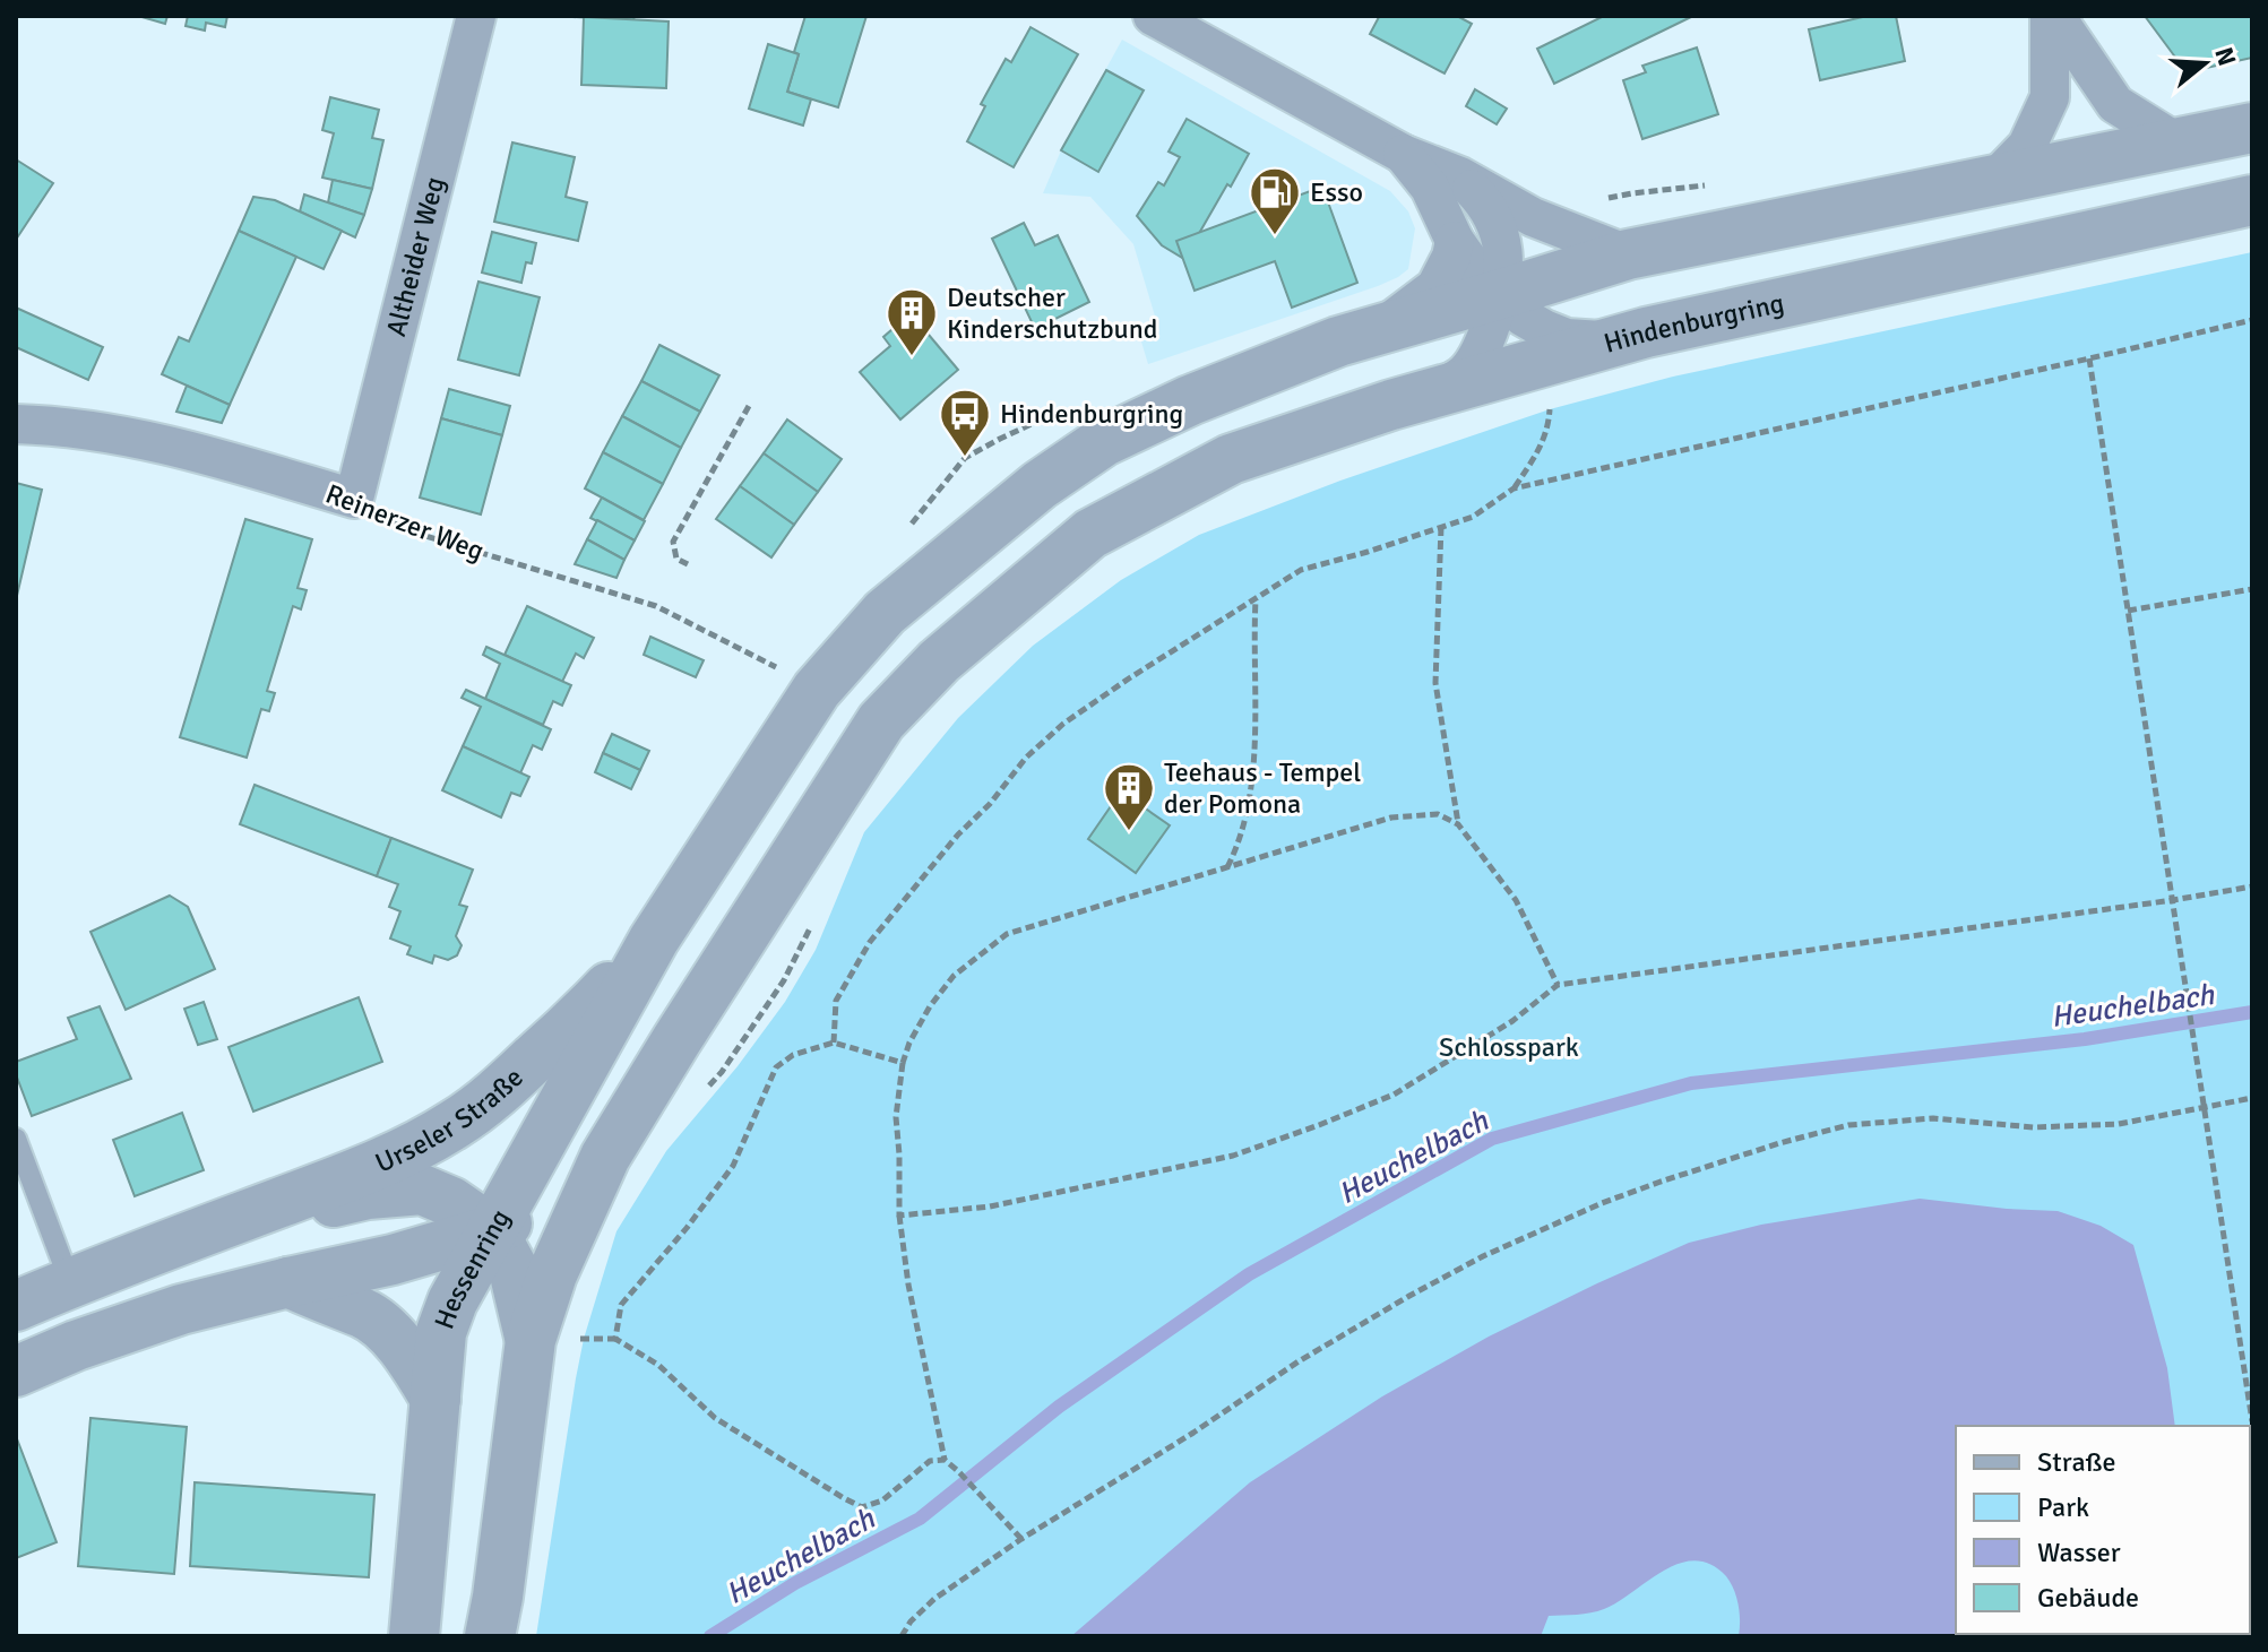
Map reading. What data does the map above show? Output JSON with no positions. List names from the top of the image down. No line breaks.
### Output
{"streets":{"street":["Altheider Weg","Hindenburgring","Reinerzer Weg","Urseler Straße","Hessenring"]},"crossings":[["Altheider Weg","Reinerzer Weg"],["Urseler Straße","Hessenring"]],"water":["Heuchelbach"],"parks":["Schlosspark"],"places":{"fuel station":["Esso"],"building":["Deutscher Kinderschutzbund","Teehaus - Tempel der Pomona"],"bus stop":["Hindenburgring"]},"legend":["Straße","Park","Wasser","Gebäude"],"north":"right"}
